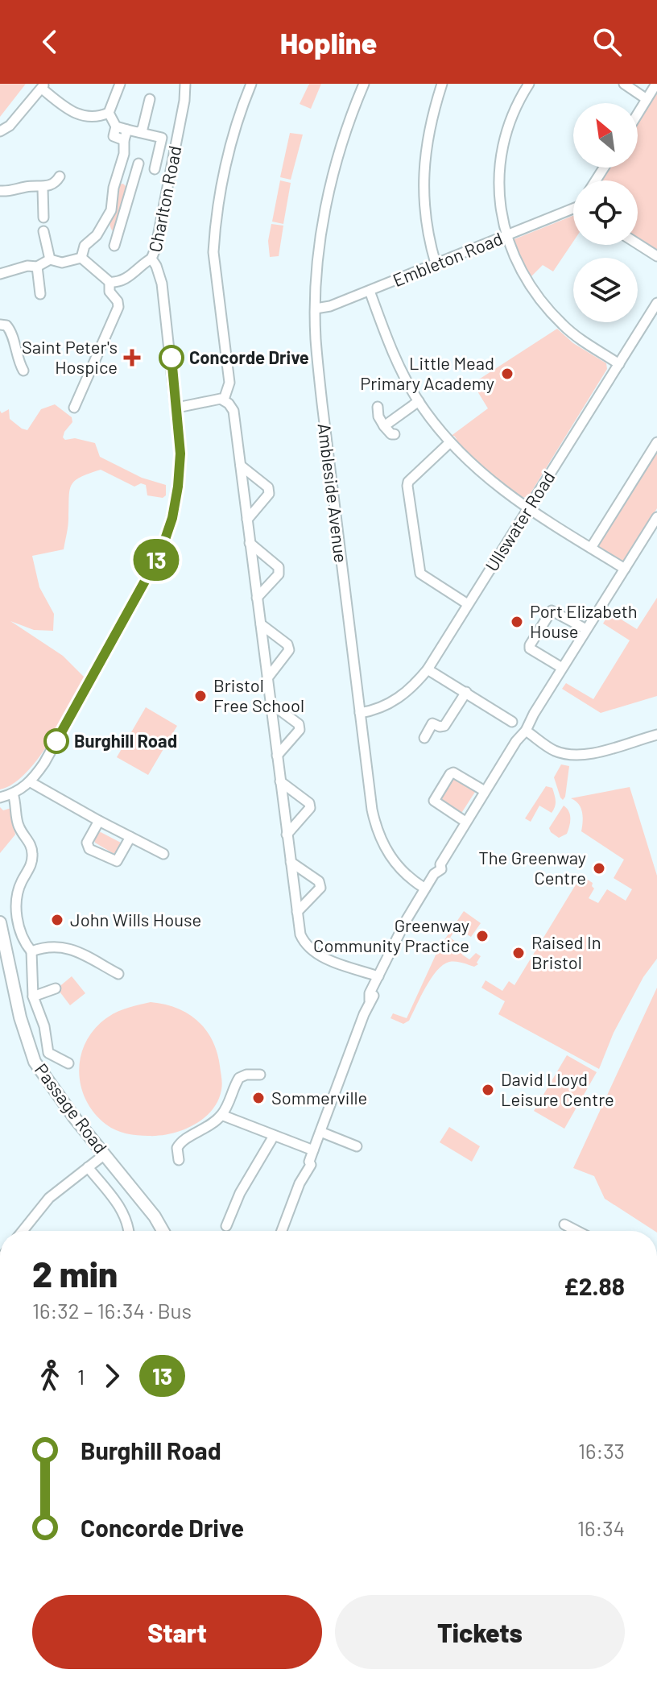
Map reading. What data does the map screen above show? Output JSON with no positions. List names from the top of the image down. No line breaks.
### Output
{"streets":{"main road":["Passage Road"],"street":["Charlton Road","Embleton Road","Ambleside Avenue","Ullswater Road"]},"crossings":[["Embleton Road","Ambleside Avenue"],["Ambleside Avenue","Ullswater Road"]],"places":{"health":["Saint Peter's Hospice"],"other":["Concorde Drive","Little Mead Primary Academy","Port Elizabeth House","Bristol Free School","Burghill Road","The Greenway Centre","John Wills House","Greenway Community Practice","Raised In Bristol","David Lloyd Leisure Centre","Sommerville"]},"lines":["bus line 13"],"north":"top left","page":{"header":"Hopline","on_map":"13","heading":["2 min","16:32 – 16:34 · Bus","£2.88"],"legs":["1","13"],"list":[{"name":"Burghill Road","value":"16:33"},{"name":"Concorde Drive","value":"16:34"}],"buttons":["Start","Tickets"]}}
